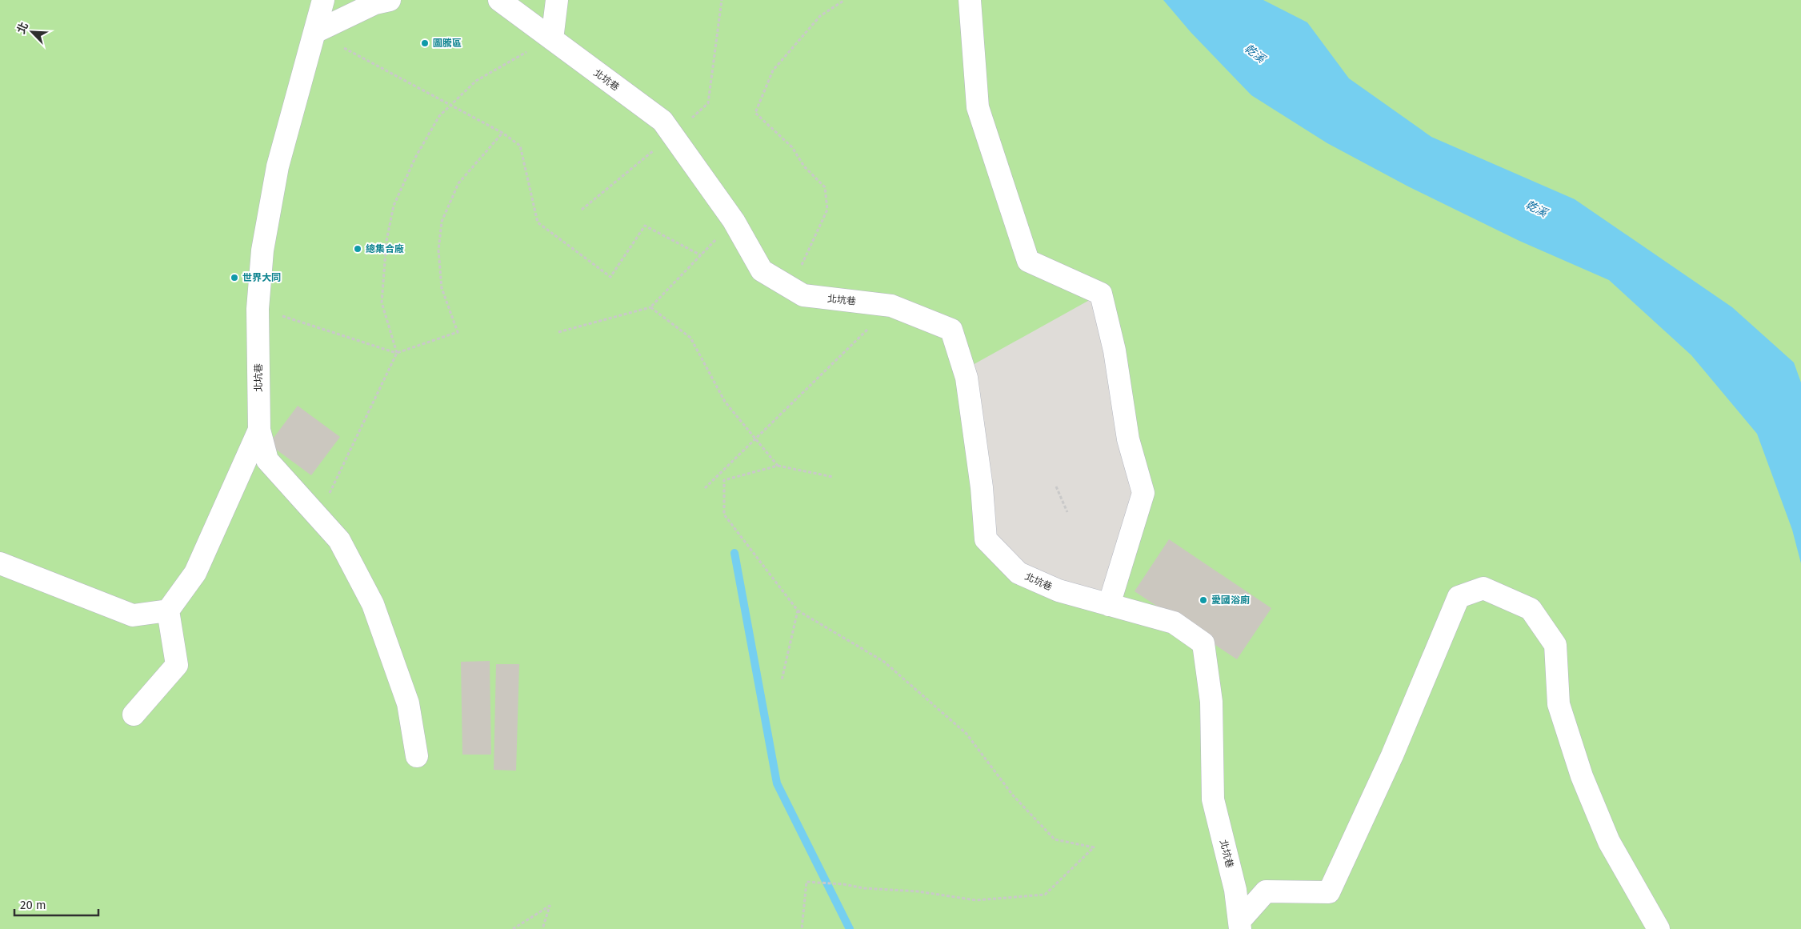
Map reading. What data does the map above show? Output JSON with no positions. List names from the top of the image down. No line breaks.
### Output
{"streets":{"street":["北坑巷"]},"water":["乾溪"],"places":["圖騰區","總集合廠","世界大同","愛國浴廁"],"scale_bar":"20 m","north":"top left"}
